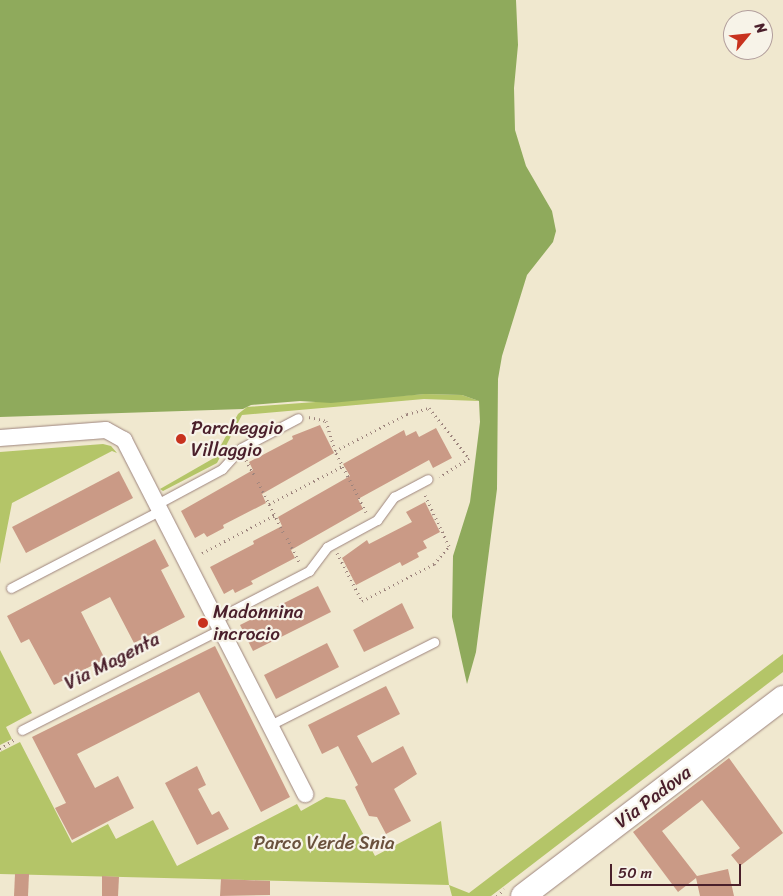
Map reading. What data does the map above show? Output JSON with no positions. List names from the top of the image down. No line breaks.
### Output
{"streets":{"street":["Via Padova"],"lane":["Via Magenta"]},"parks":["Parco Verde Snia"],"places":["Parcheggio Villaggio","Madonnina incrocio"],"scale_bar":"50 m","north":"top right"}
